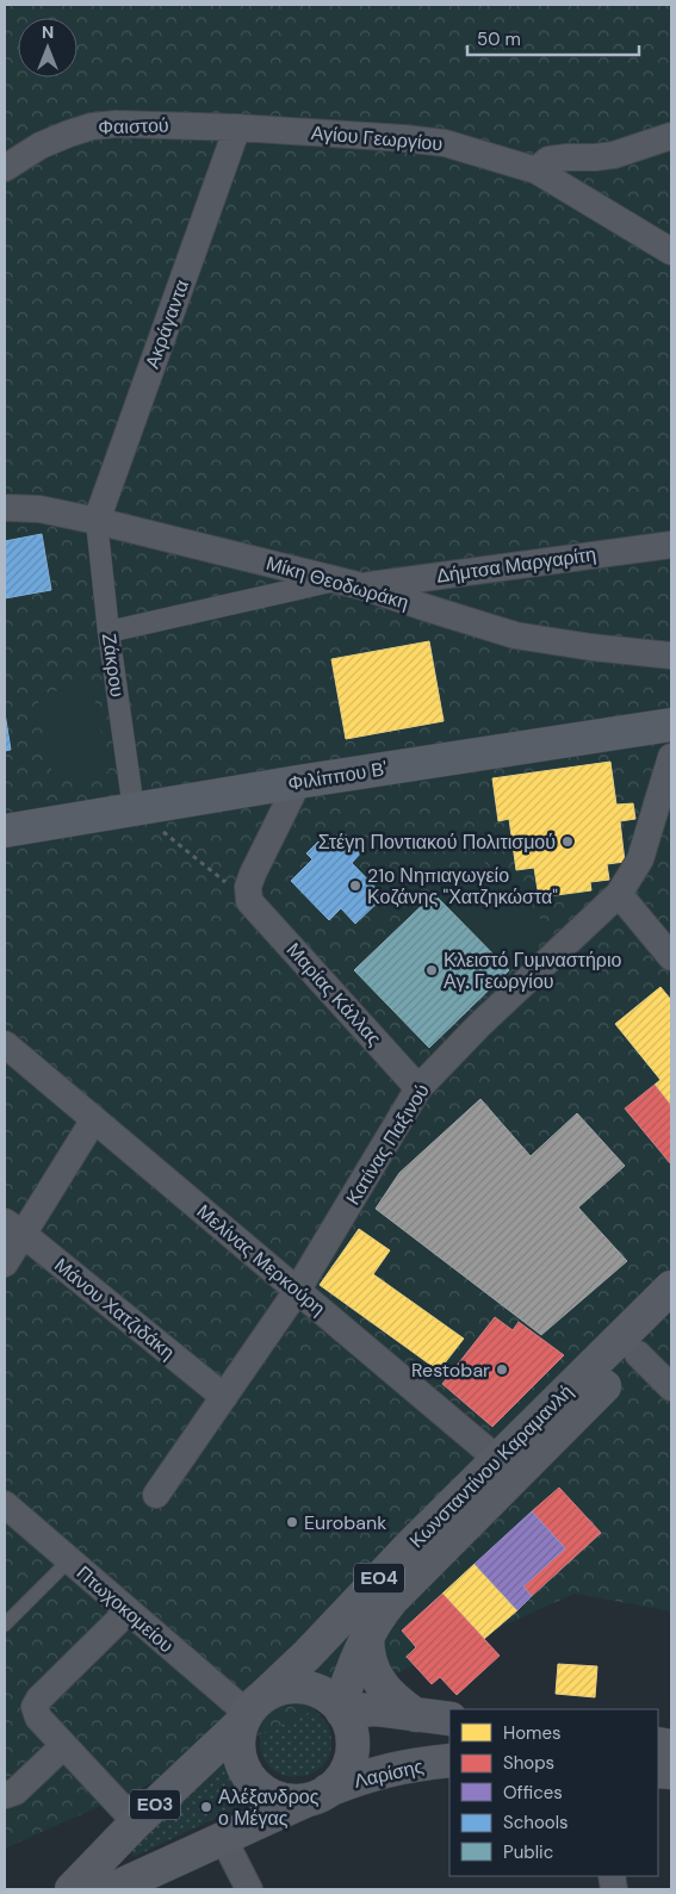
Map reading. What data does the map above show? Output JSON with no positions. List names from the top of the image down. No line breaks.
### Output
{"streets":{"main road":["Φιλίππου Β'","Κωνσταντίνου Καραμανλή","ΕΟ4","Λαρίσης","ΕΟ3"],"street":["Φαιστού","Αγίου Γεωργίου","Ακράγαντα","Δήμτσα Μαργαρίτη","Μίκη Θεοδωράκη","Ζάκρου","Μαρίας Κάλλας","Κατίνας Παξινού","Μελίνας Μερκούρη","Μάνου Χατζιδάκη","Πτωχοκομείου"]},"crossings":[["Φαιστού","Αγίου Γεωργίου"],["Φαιστού","Ακράγαντα"],["Αγίου Γεωργίου","Ακράγαντα"],["Ακράγαντα","Μίκη Θεοδωράκη"],["Ακράγαντα","Ζάκρου"],["Δήμτσα Μαργαρίτη","Μίκη Θεοδωράκη"],["Μίκη Θεοδωράκη","Ζάκρου"],["Ζάκρου","Φιλίππου Β'"],["Μαρίας Κάλλας","Κατίνας Παξινού"],["Κατίνας Παξινού","Μελίνας Μερκούρη"],["Κατίνας Παξινού","Μάνου Χατζιδάκη"],["Μελίνας Μερκούρη","Κωνσταντίνου Καραμανλή"],["Κωνσταντίνου Καραμανλή","Πτωχοκομείου"],["Κωνσταντίνου Καραμανλή","Λαρίσης"],["Κωνσταντίνου Καραμανλή","ΕΟ3"],["Πτωχοκομείου","Λαρίσης"],["Πτωχοκομείου","ΕΟ3"],["Λαρίσης","ΕΟ3"]],"places":["Στέγη Ποντιακού Πολιτισμού","21ο Νηπιαγωγείο Κοζάνης \"Χατζηκώστα\"","Κλειστό Γυμναστήριο Αγ. Γεωργίου","Restobar","Eurobank","Αλέξανδρος ο Μέγας"],"legend":["Homes","Shops","Offices","Schools","Public"],"scale_bar":"50 m","north":"top"}
